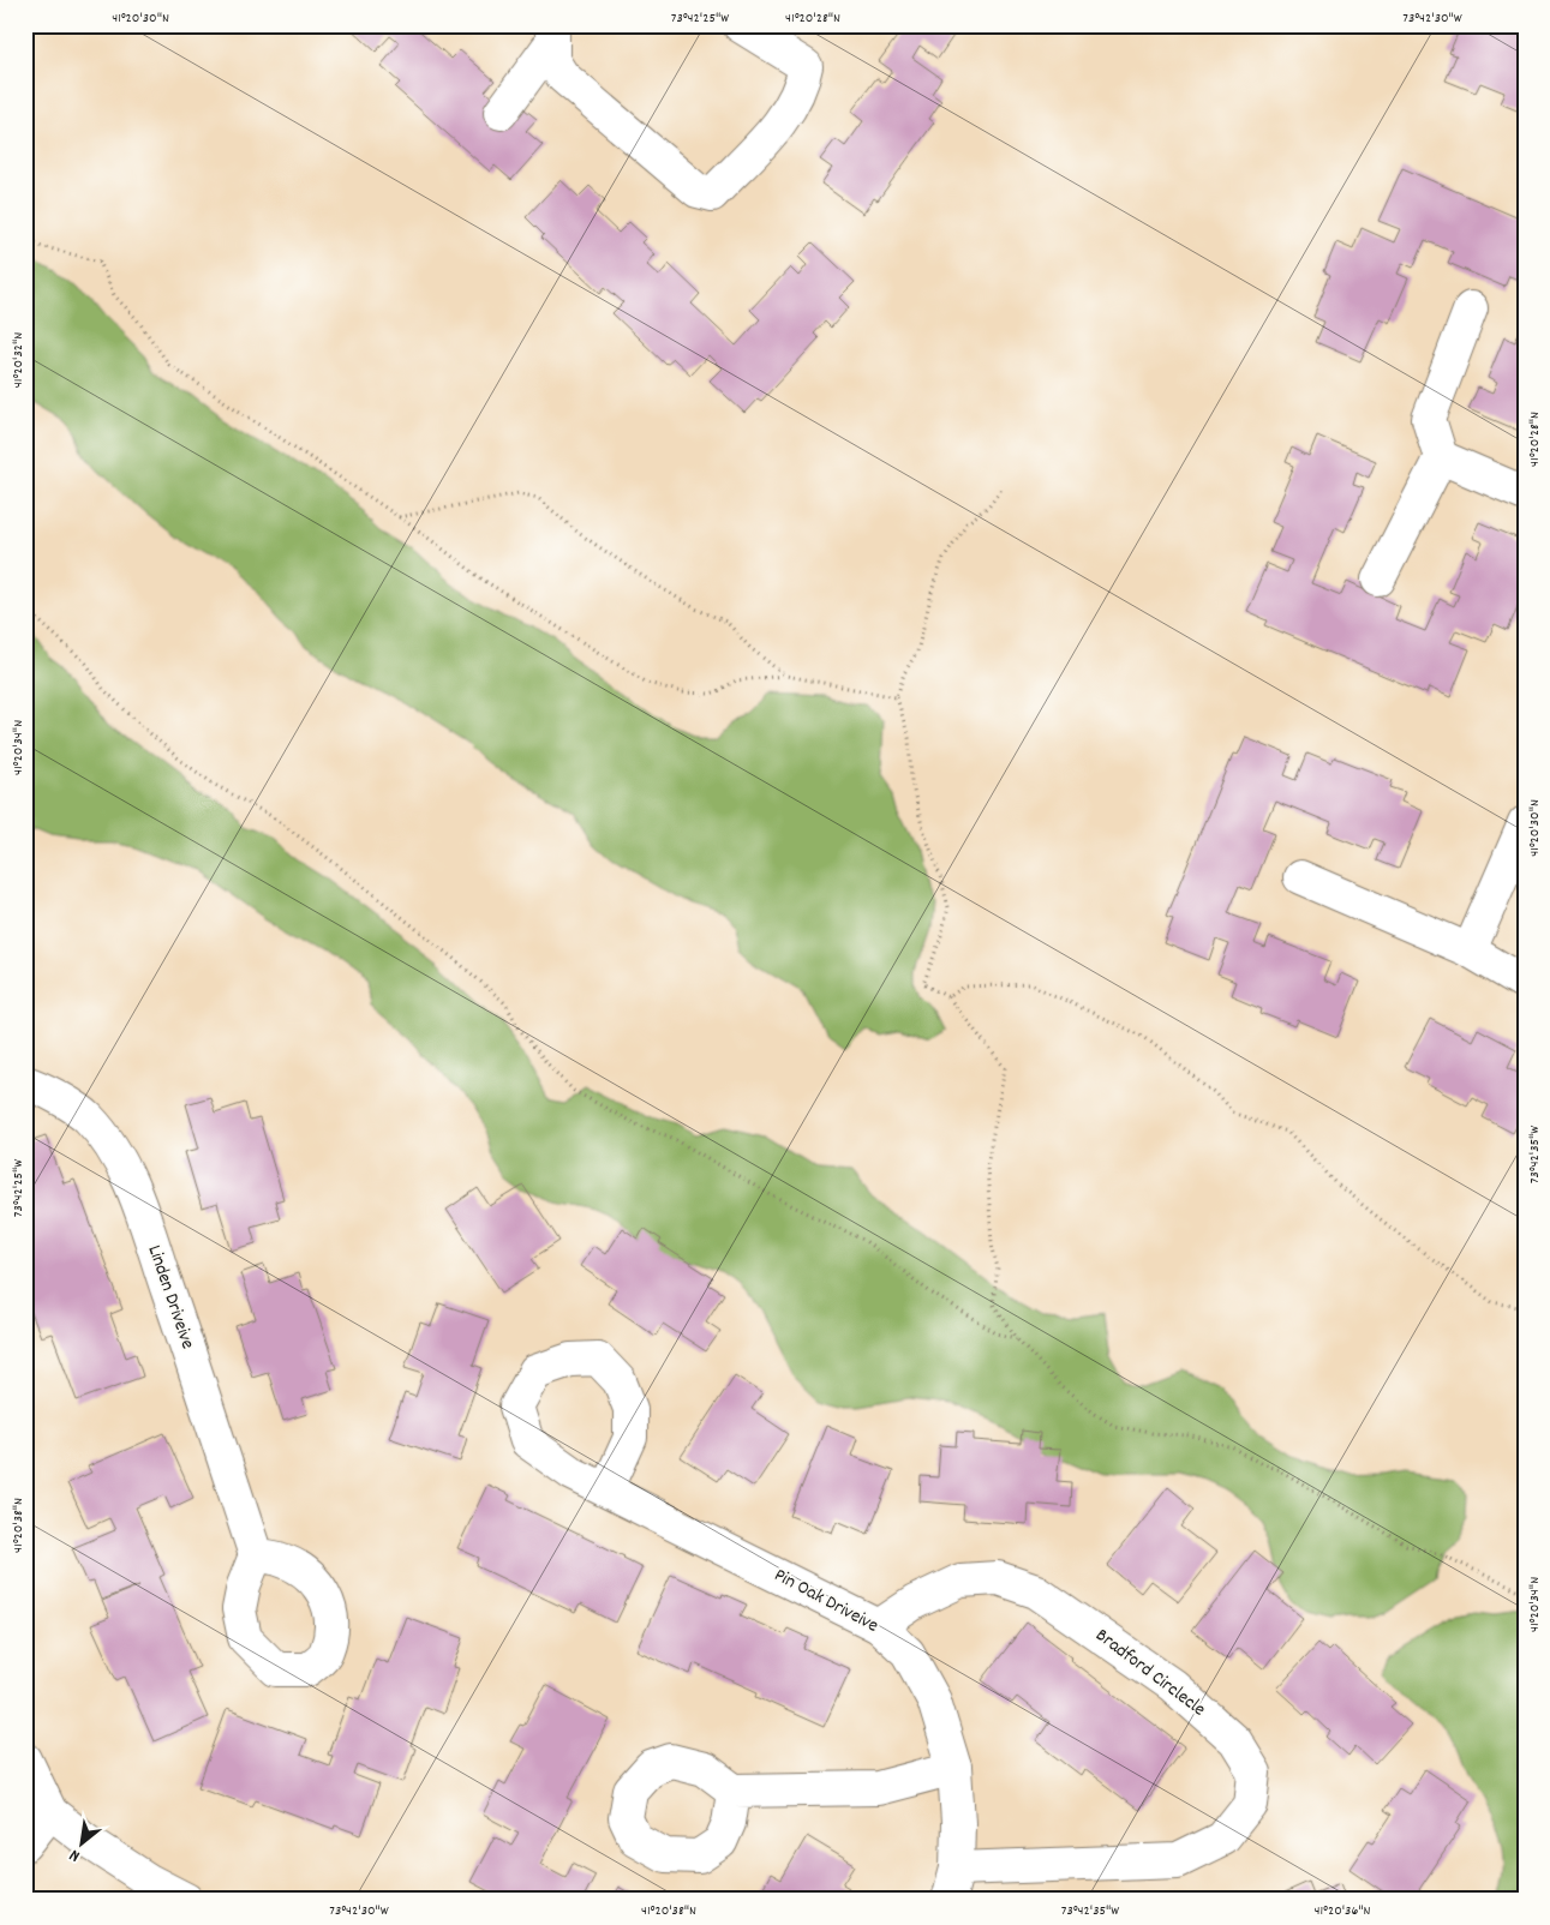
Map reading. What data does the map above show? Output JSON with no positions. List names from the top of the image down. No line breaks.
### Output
{"streets":{"street":["Linden Driveive","Pin Oak Driveive","Bradford Circlecle"]},"crossings":[["Pin Oak Driveive","Bradford Circlecle"]],"north":"bottom left","coordinates":["41°20'30\"N","73°42'25\"W","41°20'28\"N","73°42'30\"W","41°20'32\"N","41°20'34\"N","73°42'35\"W","41°20'38\"N","41°20'36\"N"]}
